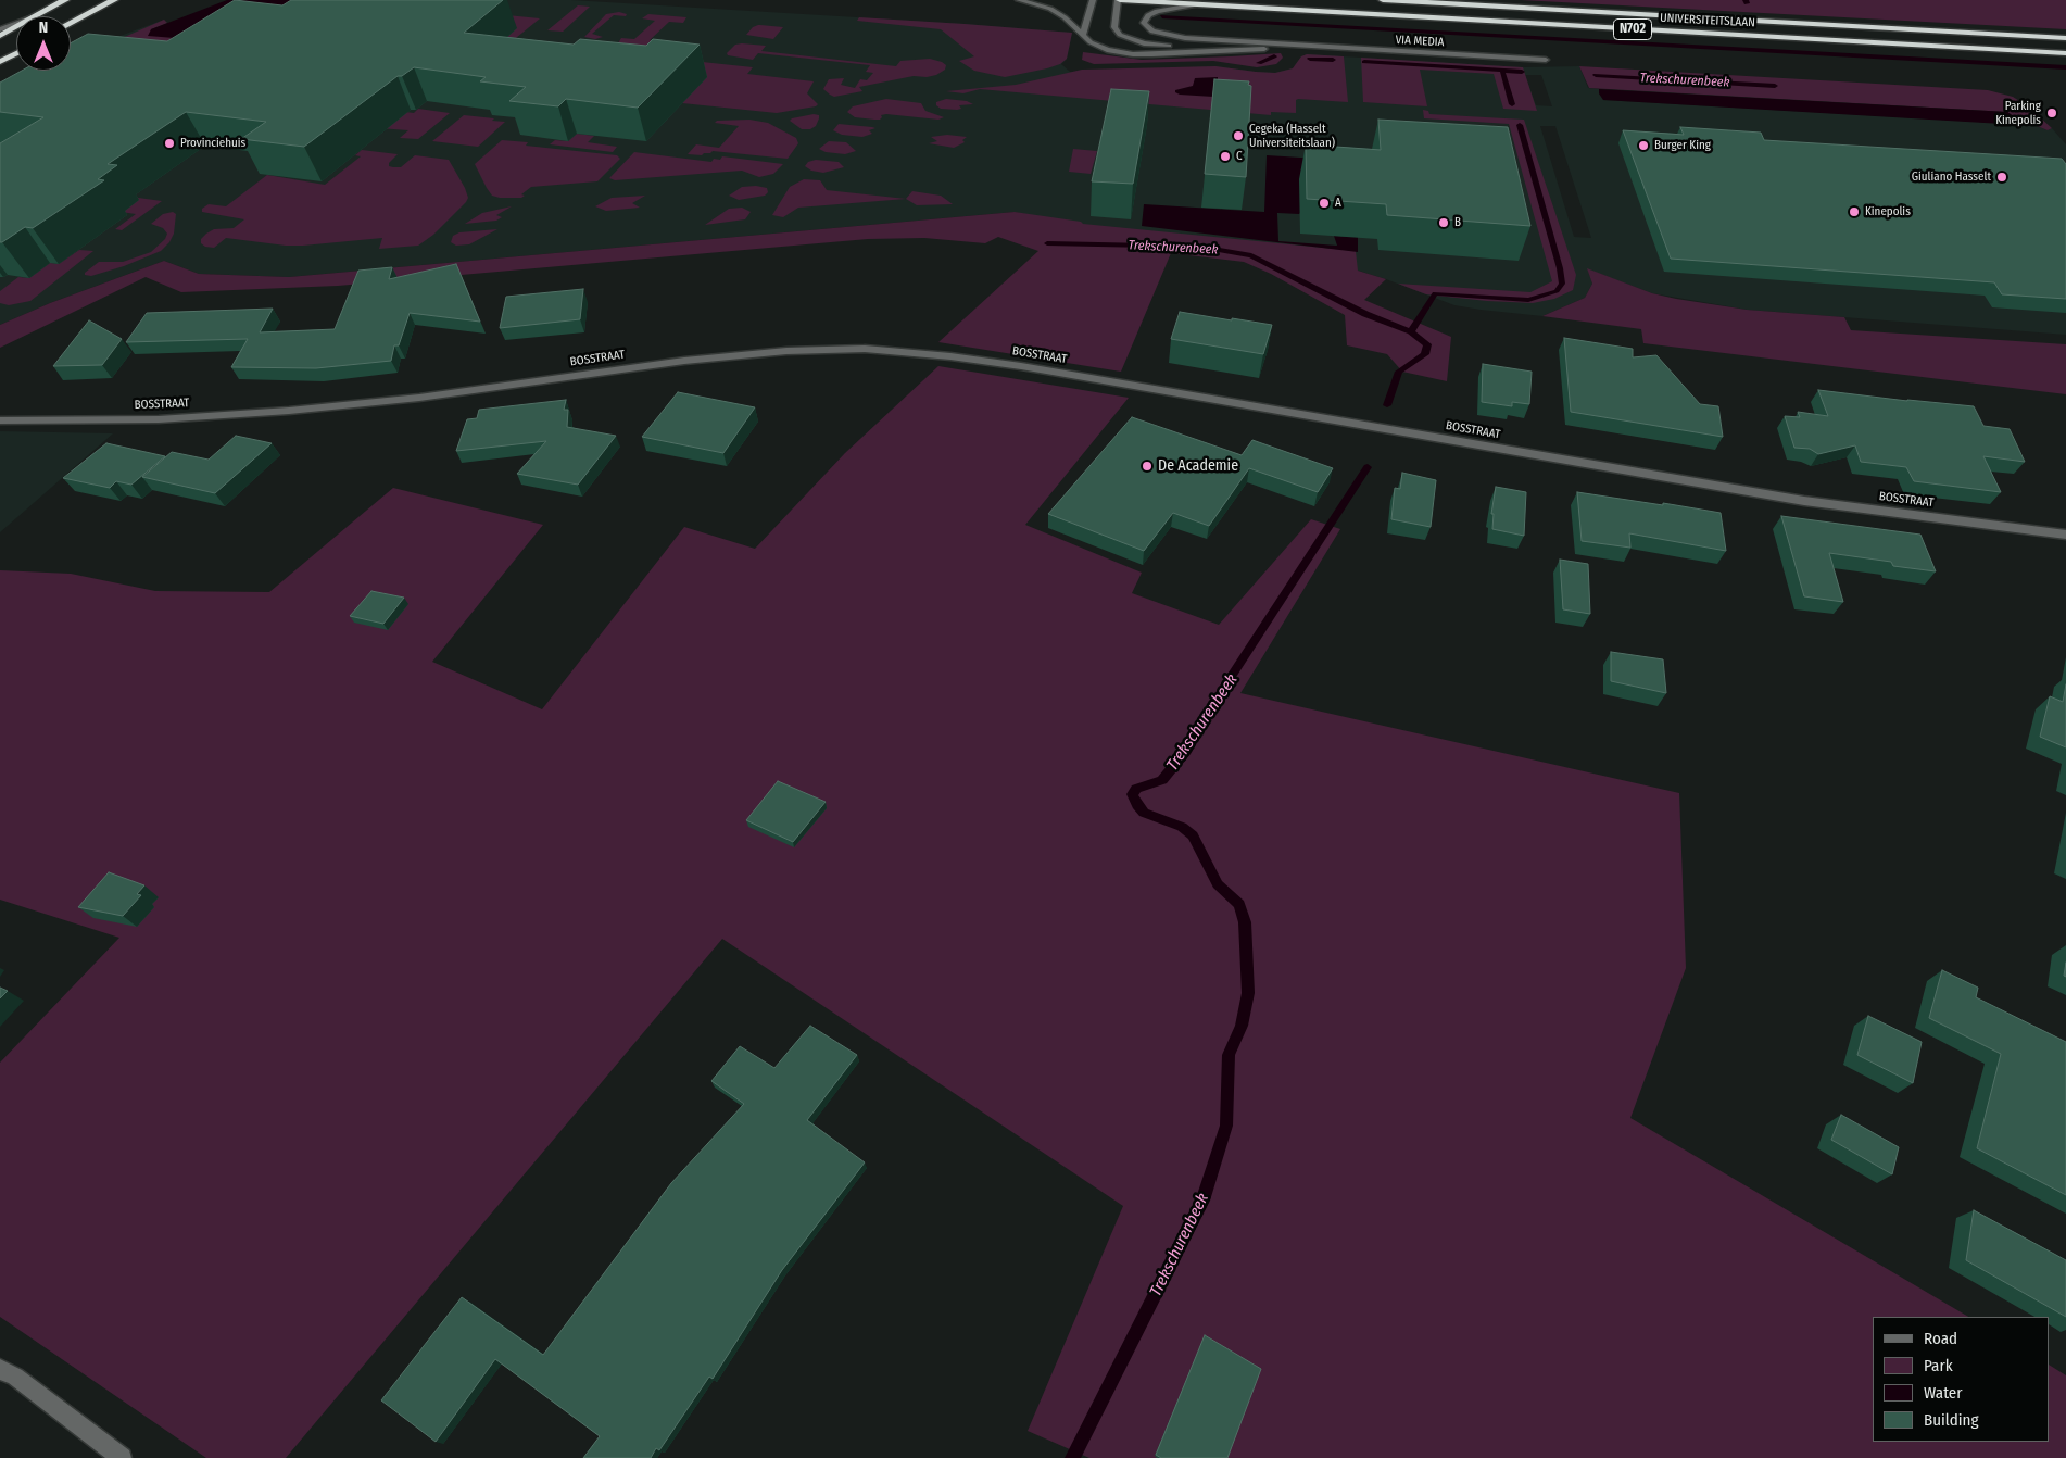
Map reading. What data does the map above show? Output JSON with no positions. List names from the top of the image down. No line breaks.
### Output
{"streets":{"highway":["UNIVERSITEITSLAAN","N702"],"street":["VIA MEDIA","BOSSTRAAT"]},"crossings":[["UNIVERSITEITSLAAN","VIA MEDIA"]],"water":["Trekschurenbeek"],"places":["Parking Kinepolis","Cegeka (Hasselt Universiteitslaan)","Provinciehuis","Burger King","C","Giuliano Hasselt","A","Kinepolis","B","De Academie"],"legend":["Road","Park","Water","Building"],"north":"top"}
